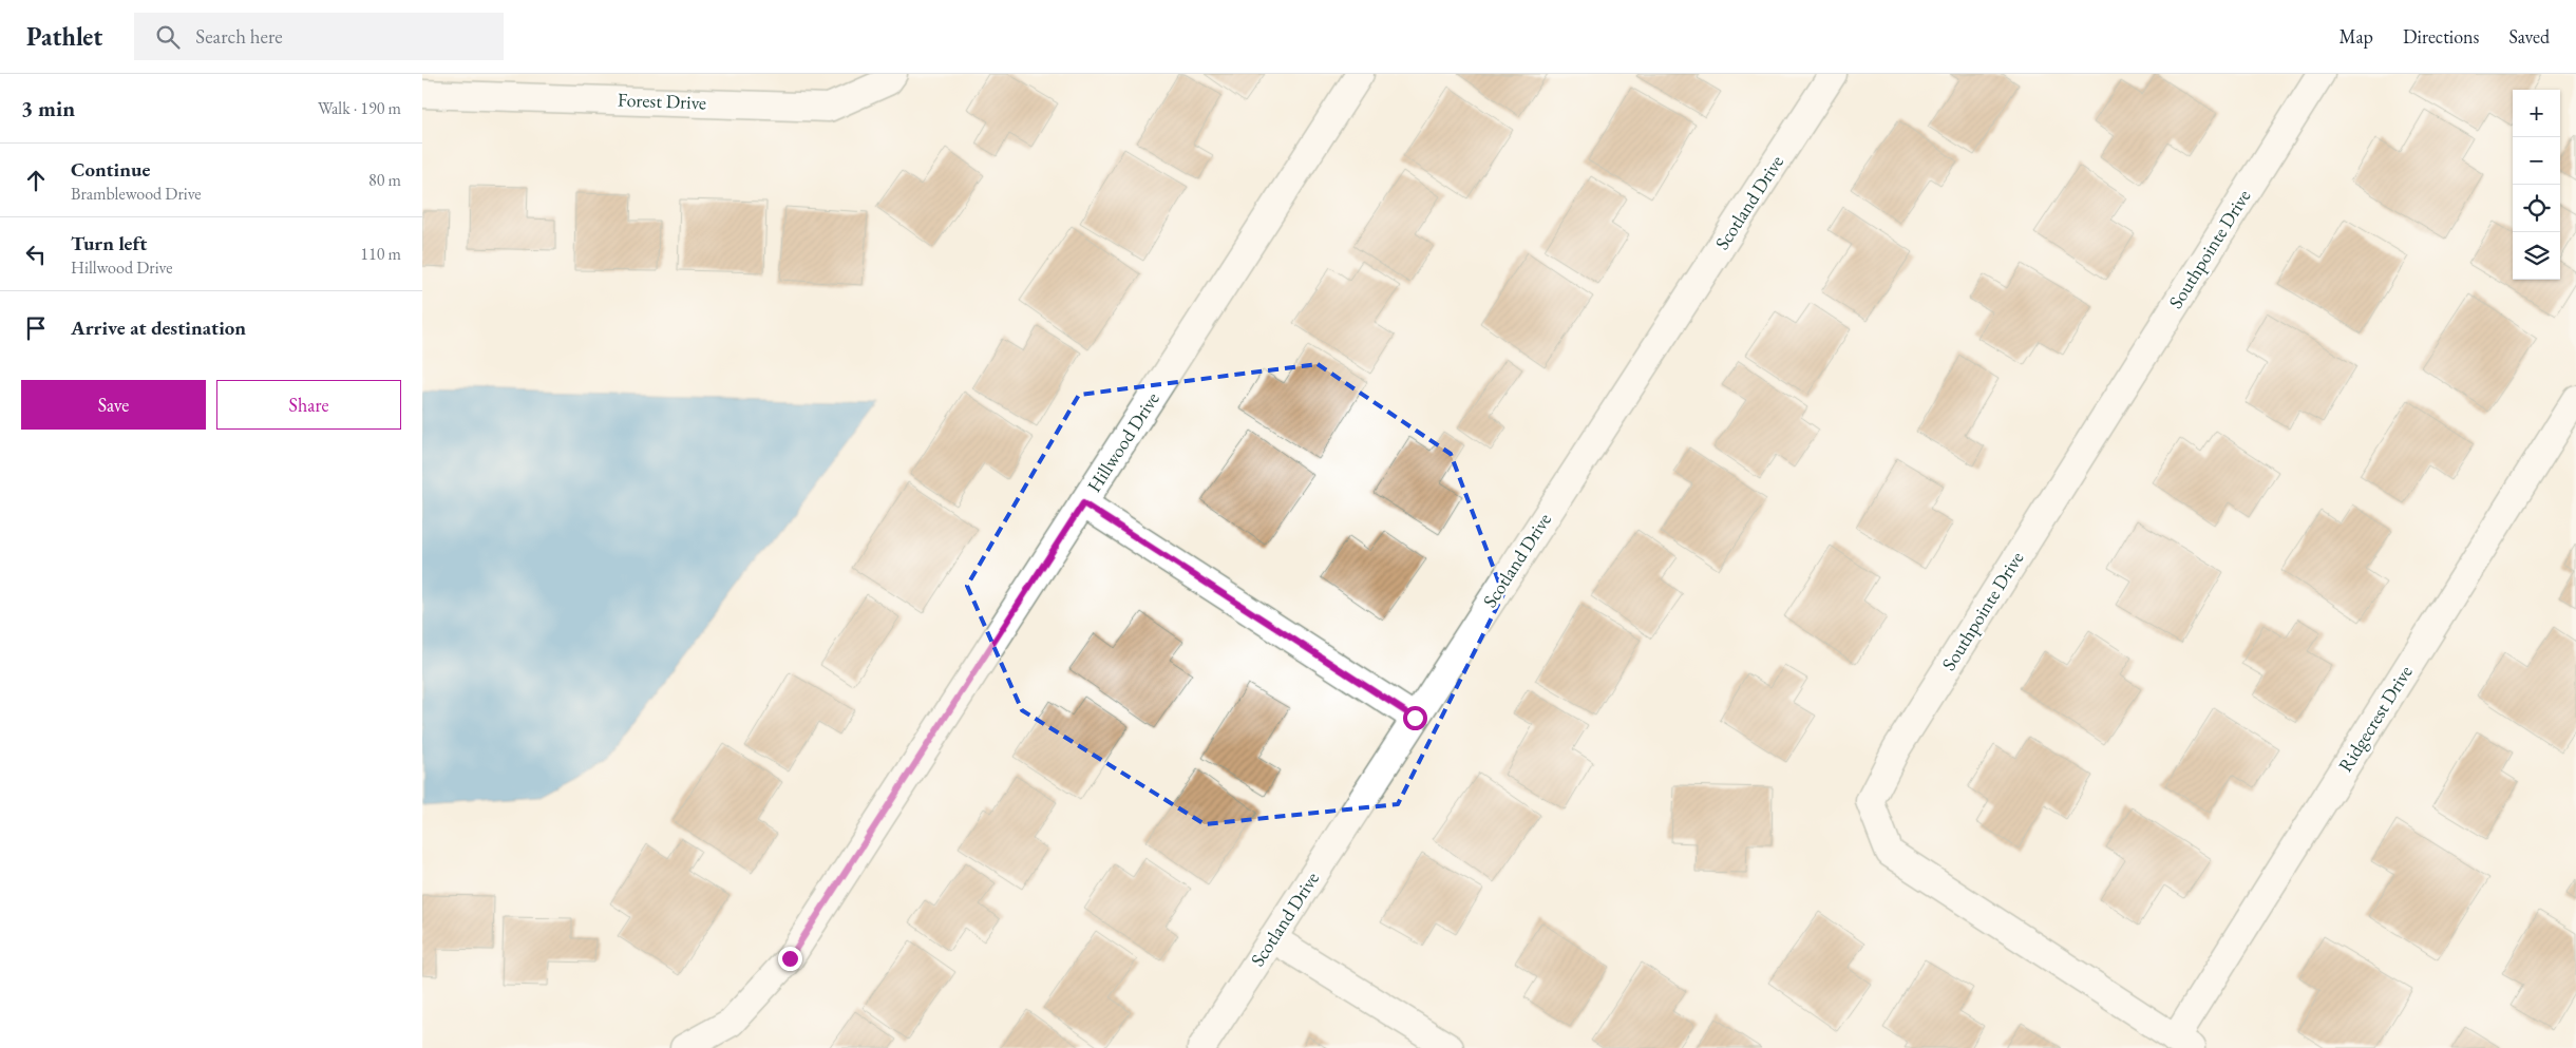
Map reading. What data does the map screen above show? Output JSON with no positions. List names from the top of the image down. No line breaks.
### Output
{"streets":{"street":["Forest Drive","Scotland Drive","Southpointe Drive","Hillwood Drive","Ridgecrest Drive"]},"crossings":[["Southpointe Drive","Ridgecrest Drive"]],"page":{"header":"Pathlet","search":"Search here","nav":["Map","Directions","Saved"],"heading":["3 min","Walk · 190 m"],"map_buttons":["+","−"],"list":[["Continue","Bramblewood Drive","80 m"],["Turn left","Hillwood Drive","110 m"],"Arrive at destination"],"buttons":["Save","Share"]}}
